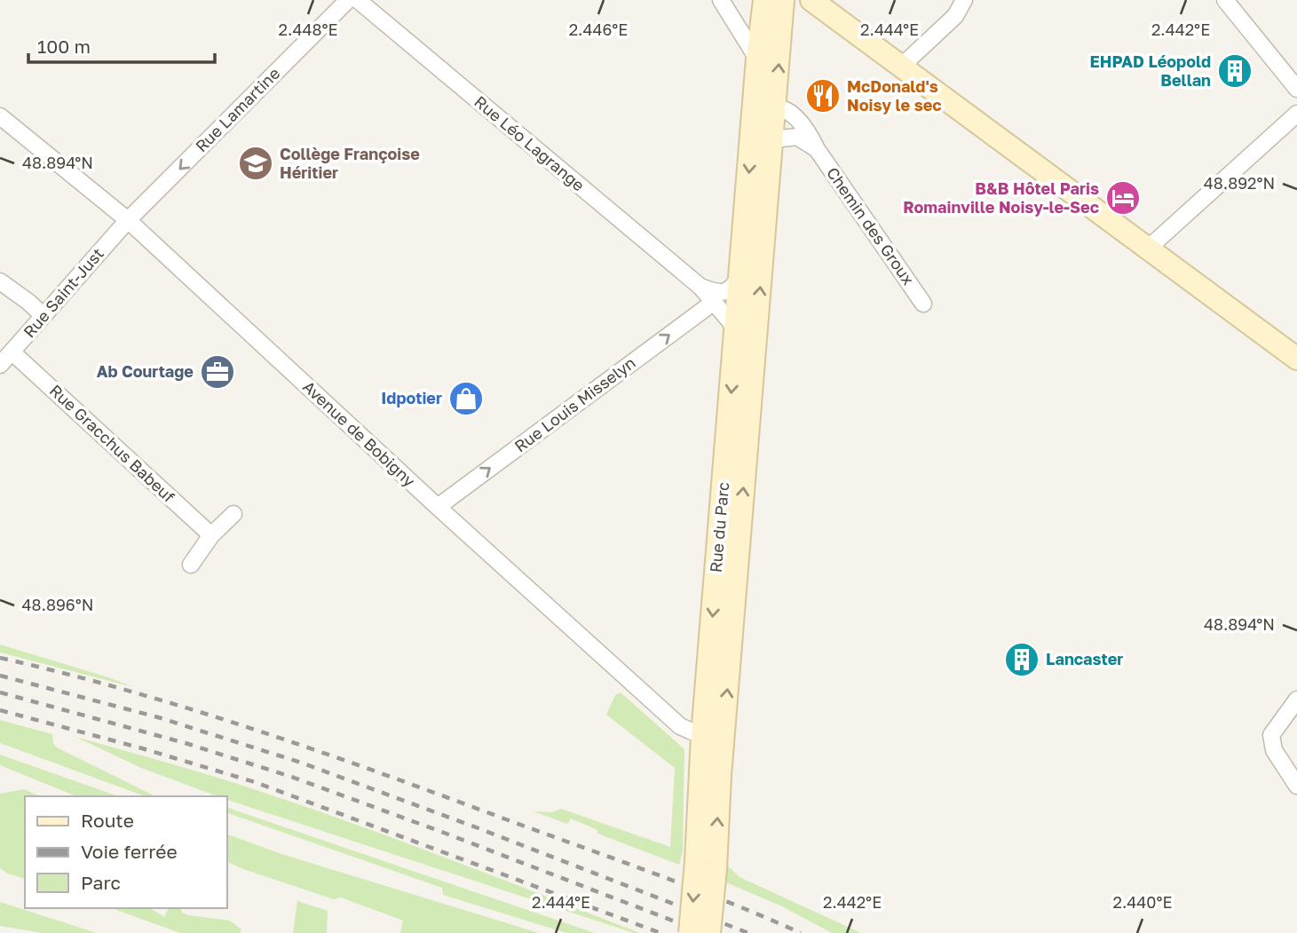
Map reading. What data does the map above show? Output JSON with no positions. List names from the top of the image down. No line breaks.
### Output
{"streets":{"main road":["Rue du Parc"],"street":["Rue Lamartine","Rue Léo Lagrange","Chemin des Groux","Rue Saint-Just","Rue Louis Misselyn","Avenue de Bobigny","Rue Gracchus Babeuf"]},"crossings":[["Rue Lamartine","Rue Saint-Just"],["Rue Lamartine","Avenue de Bobigny"],["Rue Léo Lagrange","Rue Louis Misselyn"],["Rue Léo Lagrange","Rue du Parc"],["Chemin des Groux","Rue du Parc"],["Rue Saint-Just","Avenue de Bobigny"],["Rue Saint-Just","Rue Gracchus Babeuf"],["Rue Louis Misselyn","Avenue de Bobigny"],["Avenue de Bobigny","Rue du Parc"]],"one_way":["Rue Lamartine","Rue Louis Misselyn"],"places":{"building":["EHPAD Léopold Bellan","Lancaster"],"restaurant":["McDonald's Noisy le sec"],"school or university":["Collège Françoise Héritier"],"hotel":["B&B Hôtel Paris Romainville Noisy-le-Sec"],"office":["Ab Courtage"],"shop":["Idpotier"]},"legend":["Route","Voie ferrée","Parc"],"scale_bar":"100 m","coordinates":["2.448°E","2.446°E","2.444°E","2.442°E","48.894°N","48.892°N","48.896°N","2.440°E"]}
